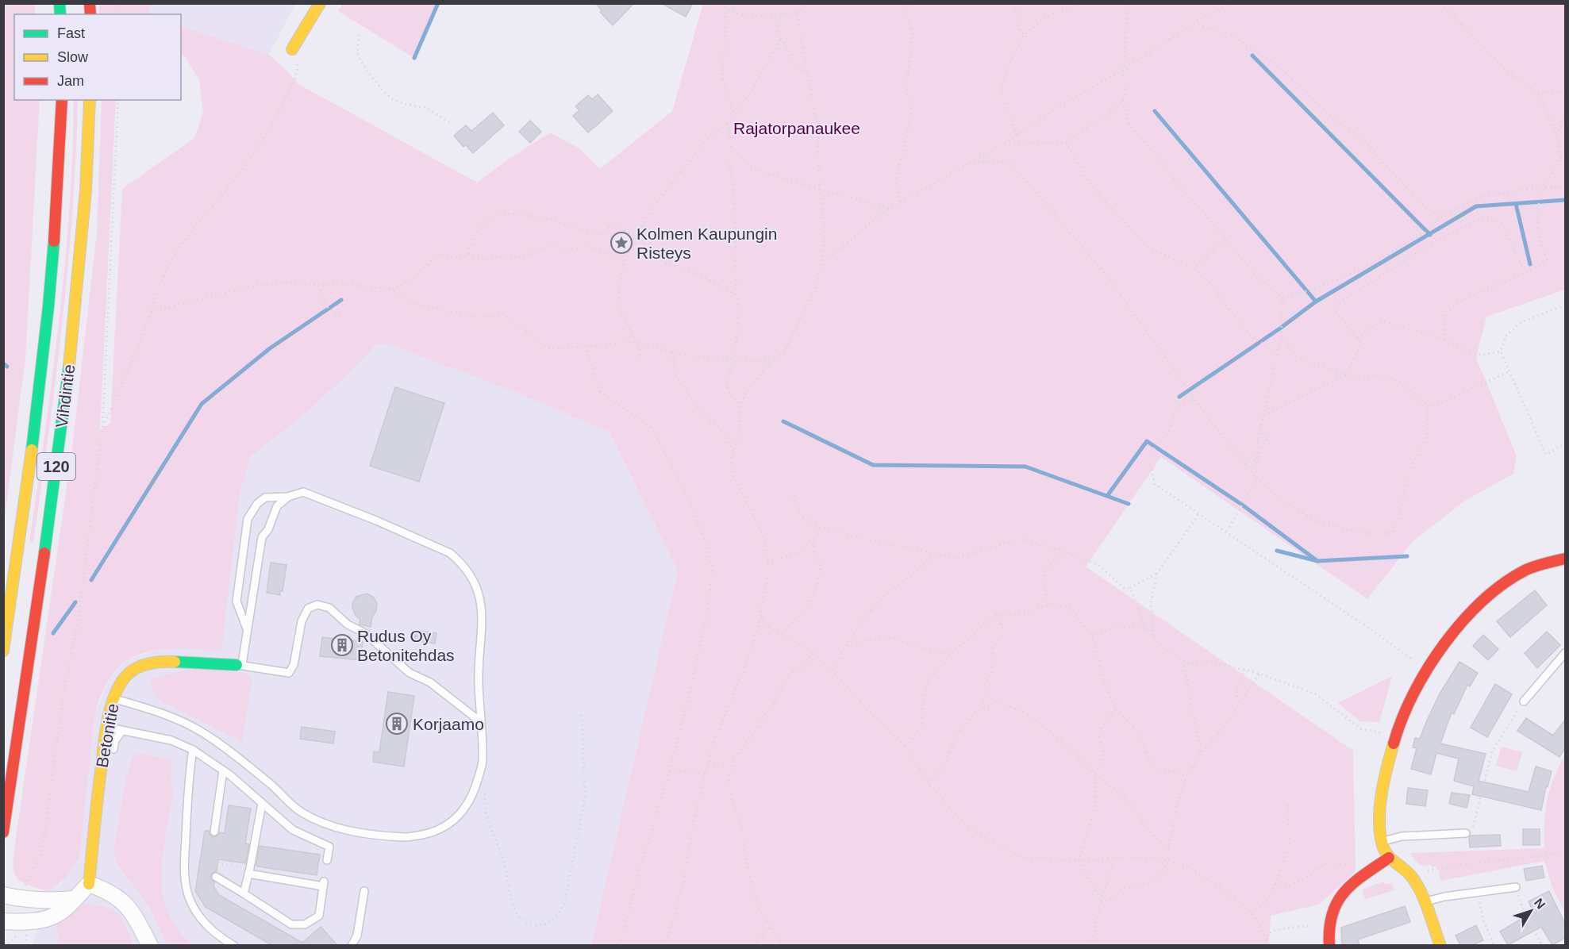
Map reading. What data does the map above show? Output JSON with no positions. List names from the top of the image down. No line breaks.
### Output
{"streets":{"main road":["Vihdintie","120","Betonitie"]},"parks":["Rajatorpanaukee"],"places":{"place":["Kolmen Kaupungin Risteys"],"building":["Rudus Oy Betonitehdas","Korjaamo"]},"legend":["Fast","Slow","Jam"],"north":"top right"}
